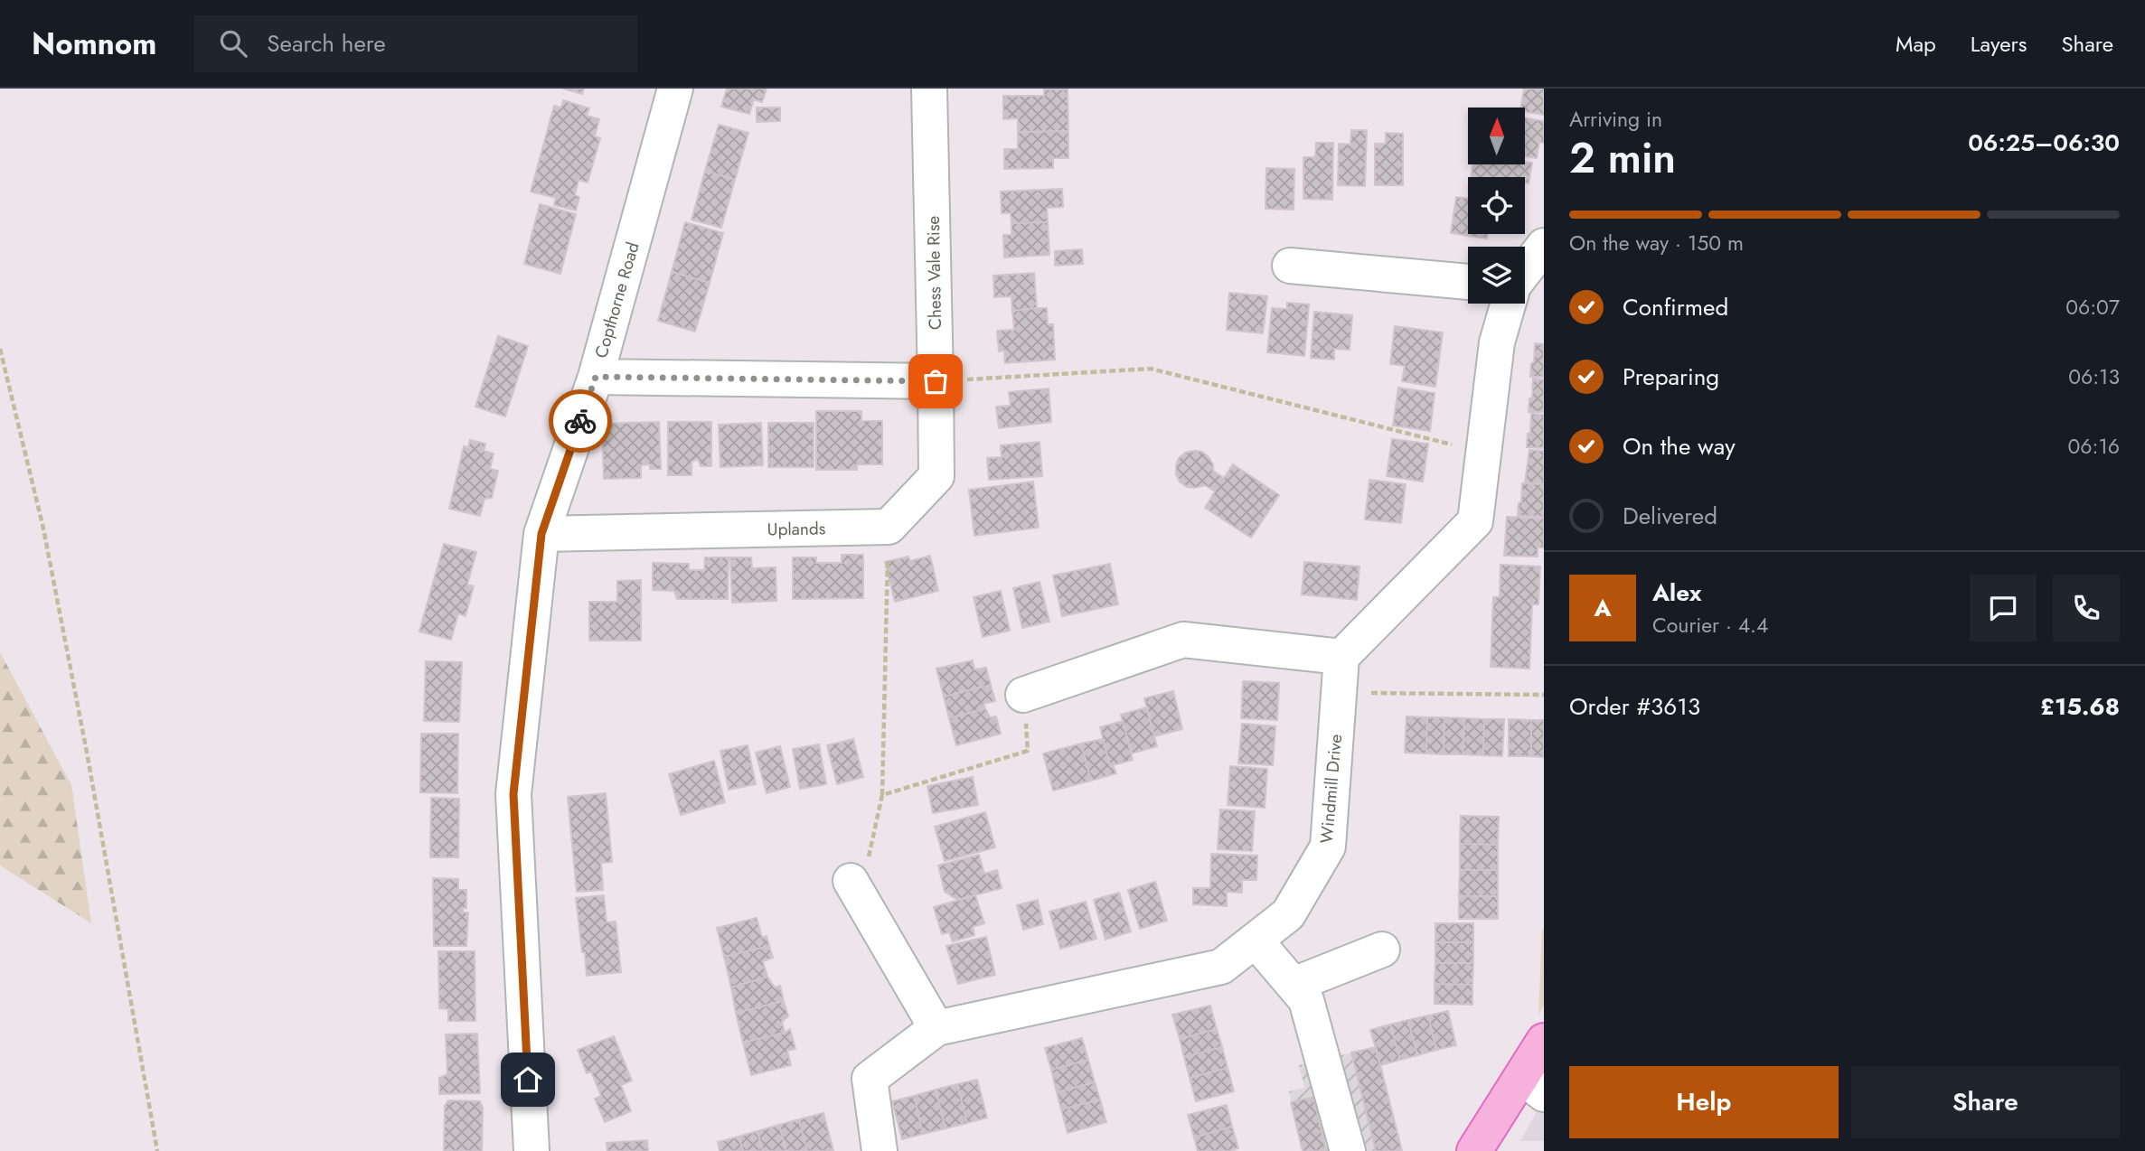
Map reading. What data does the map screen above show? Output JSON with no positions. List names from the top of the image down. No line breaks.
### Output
{"streets":{"street":["Chess Vale Rise","Copthorne Road","Uplands","Windmill Drive"]},"crossings":[["Copthorne Road","Uplands"]],"north":"top","page":{"header":"Nomnom","search":"Search here","nav":["Map","Layers","Share"],"heading":["2 min","Arriving in","06:25–06:30"],"panel":["Alex","Courier · 4.4","Order #3613","£15.68"],"bar":"On the way · 150 m","list":[["Confirmed","06:07"],["Preparing","06:13"],["On the way","06:16"],"Delivered"],"round":"A","buttons":["Help","Share"]}}
